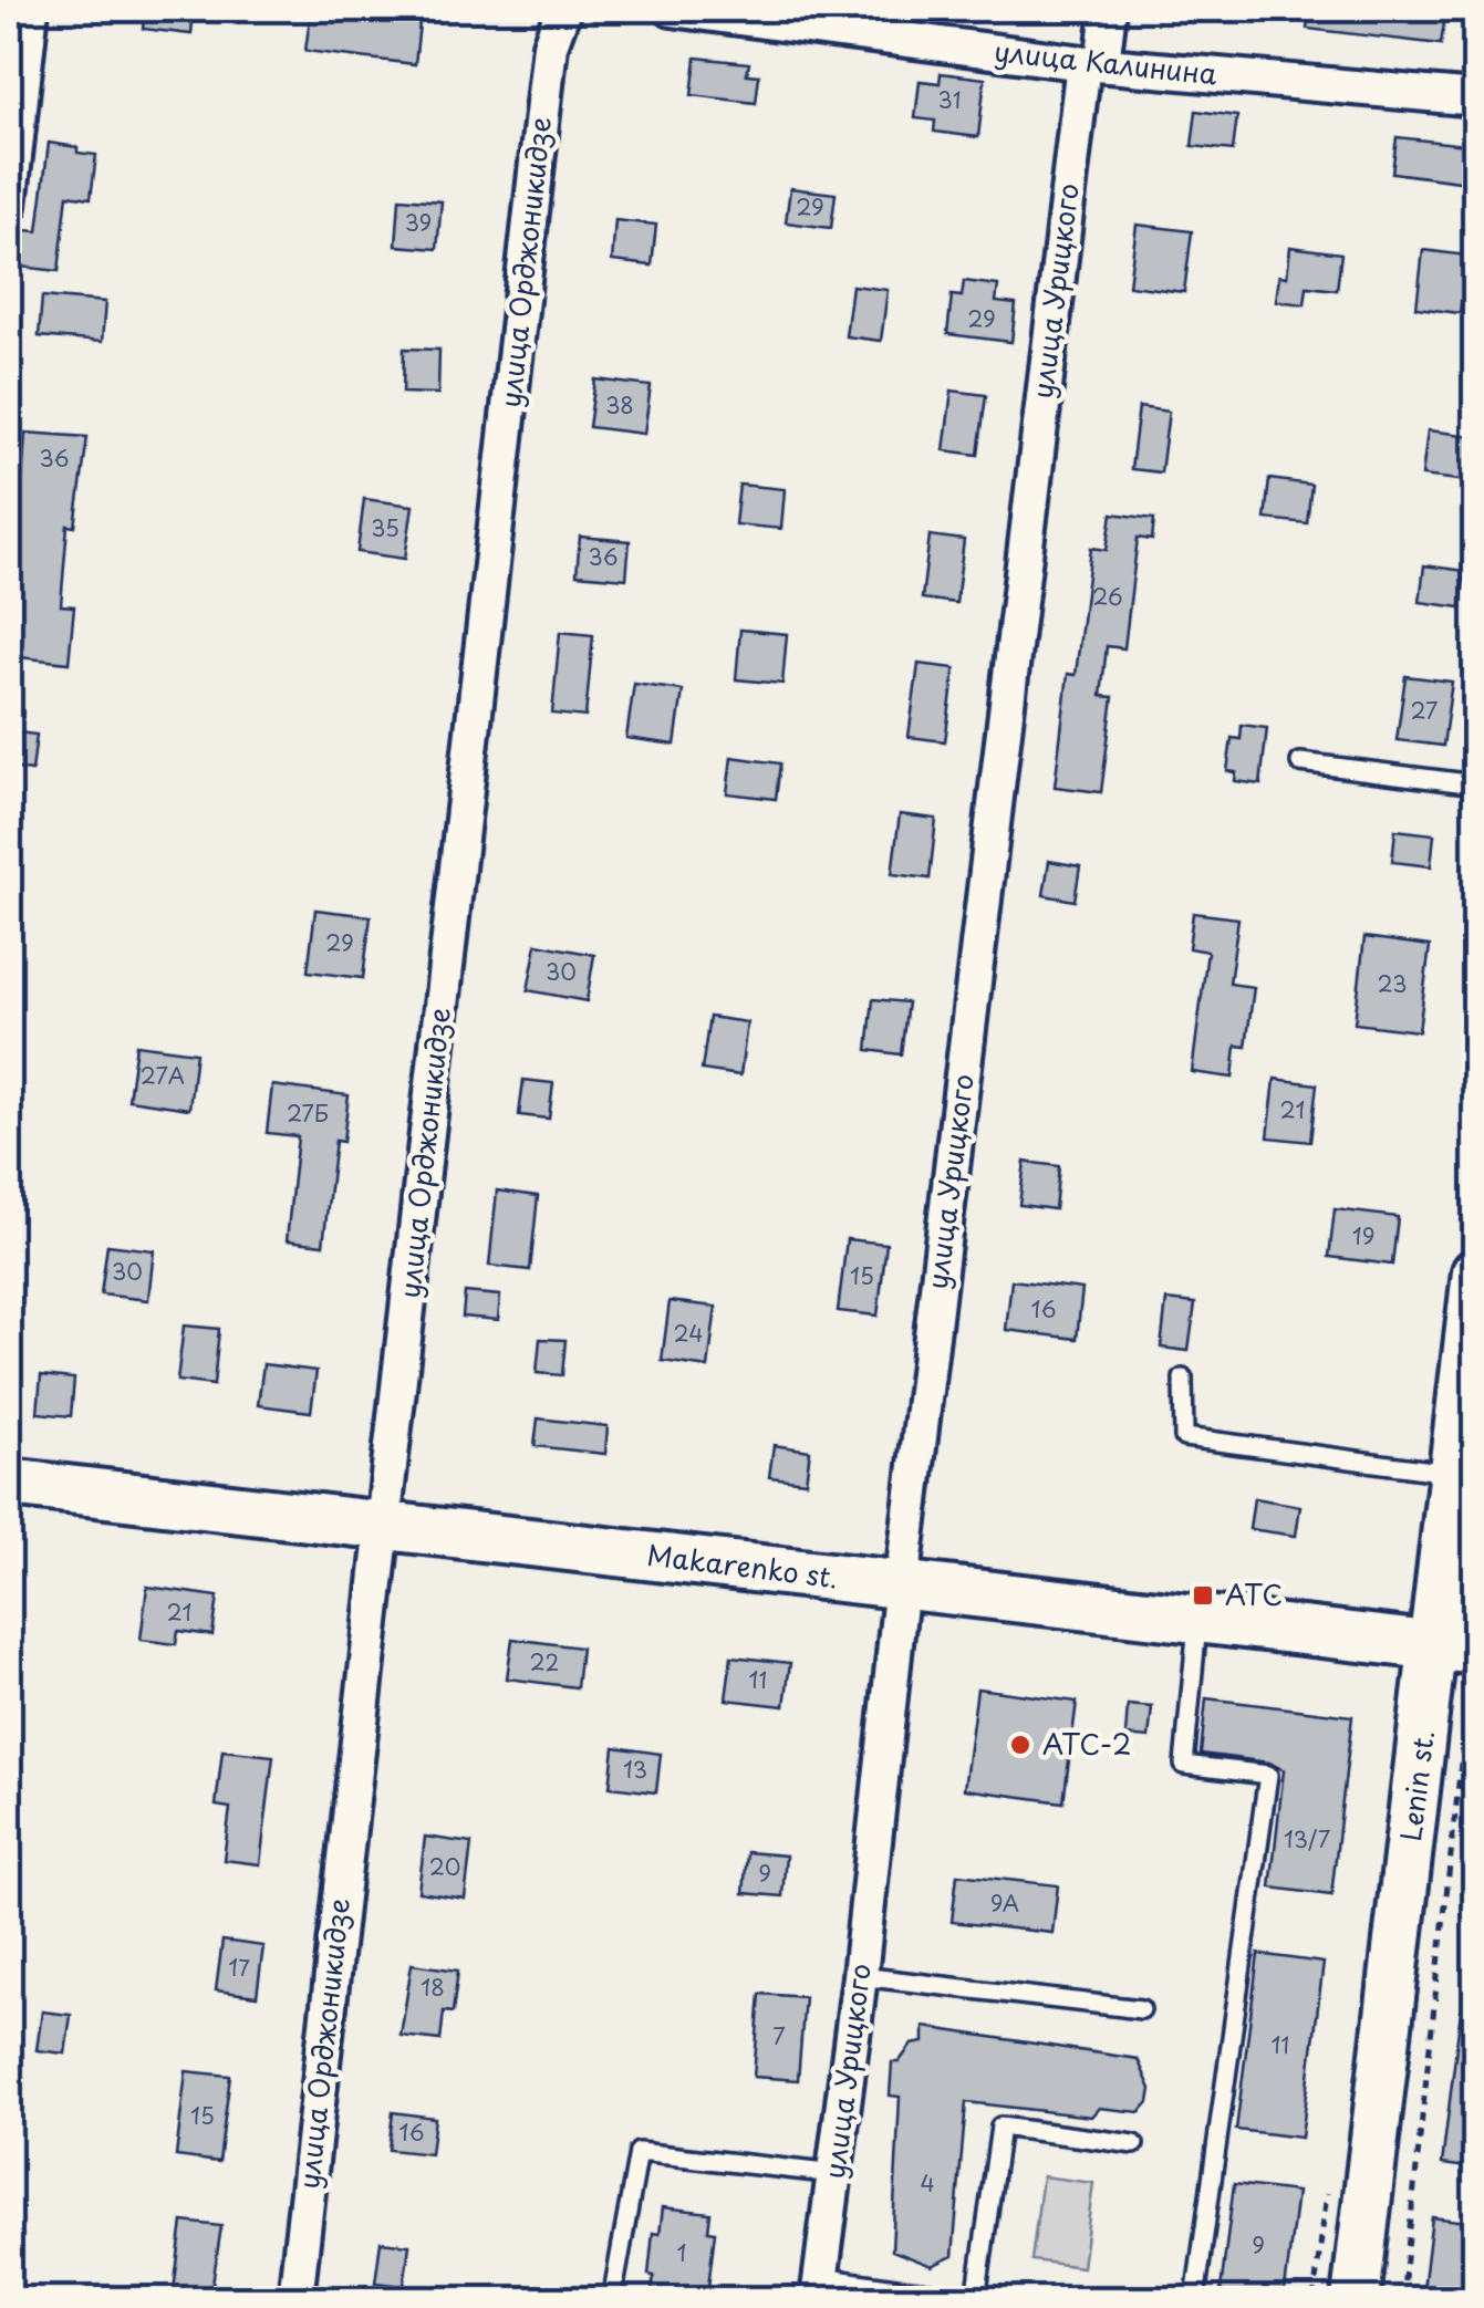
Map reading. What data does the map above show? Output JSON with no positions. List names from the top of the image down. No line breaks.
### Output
{"streets":{"main road":["Makarenko st.","Lenin st."],"street":["улица Калинина","улица Орджоникидзе","улица Урицкого"]},"crossings":[["улица Калинина","улица Урицкого"],["улица Орджоникидзе","Makarenko st."],["улица Урицкого","Makarenko st."],["Makarenko st.","Lenin st."]],"places":{"transit":["АТС"],"other":["АТС-2"]},"house_numbers":["31","29","39","29","38","36","35","36","26","27","29","30","23","27А","21","27Б","19","30","15","16","24","21","22","11","13","13/7","20","9","9А","17","18","7","11","15","16","4","9","1"]}
